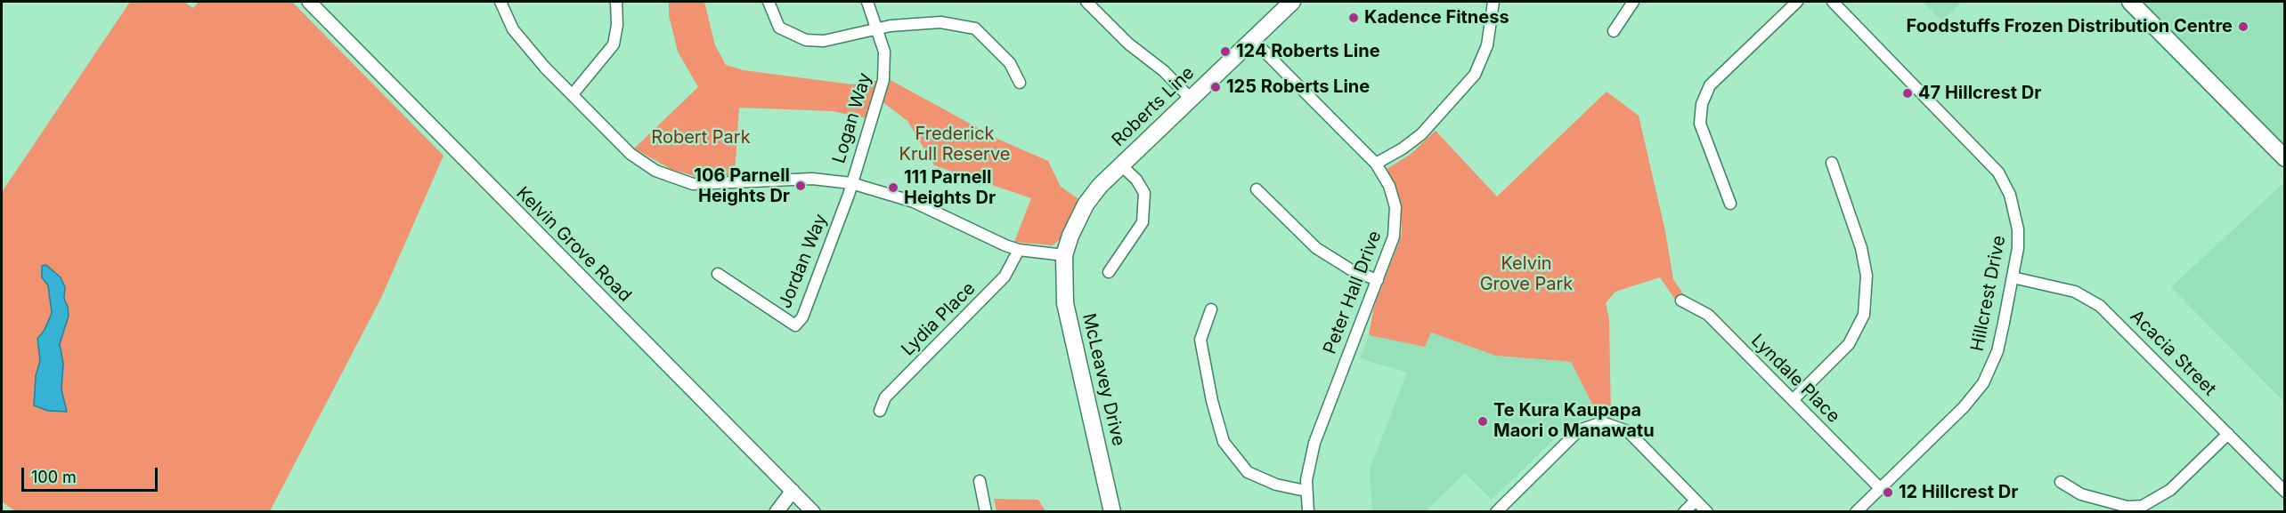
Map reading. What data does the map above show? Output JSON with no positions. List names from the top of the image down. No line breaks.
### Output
{"streets":{"main road":["Roberts Line","McLeavey Drive"],"street":["Logan Way","Kelvin Grove Road","Jordan Way","Peter Hall Drive","Hillcrest Drive","Lydia Place","Acacia Street","Lyndale Place"]},"crossings":[["Roberts Line","Peter Hall Drive"],["Roberts Line","McLeavey Drive"],["Logan Way","Jordan Way"],["Hillcrest Drive","Acacia Street"],["Hillcrest Drive","Lyndale Place"]],"parks":["Frederick Krull Reserve","Robert Park","Kelvin Grove Park"],"places":["Kadence Fitness","Foodstuffs Frozen Distribution Centre","124 Roberts Line","125 Roberts Line","47 Hillcrest Dr","106 Parnell Heights Dr","111 Parnell Heights Dr","Te Kura Kaupapa Maori o Manawatu","12 Hillcrest Dr"],"scale_bar":"100 m"}
